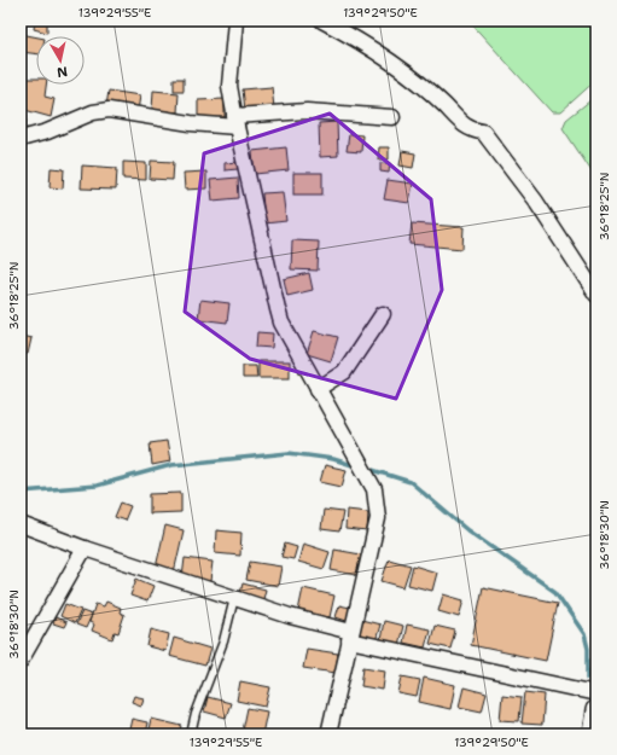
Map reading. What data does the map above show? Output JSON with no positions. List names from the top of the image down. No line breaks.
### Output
{"north":"bottom","coordinates":["139°29'55\"E","139°29'50\"E","36°18'25\"N","36°18'30\"N"]}
